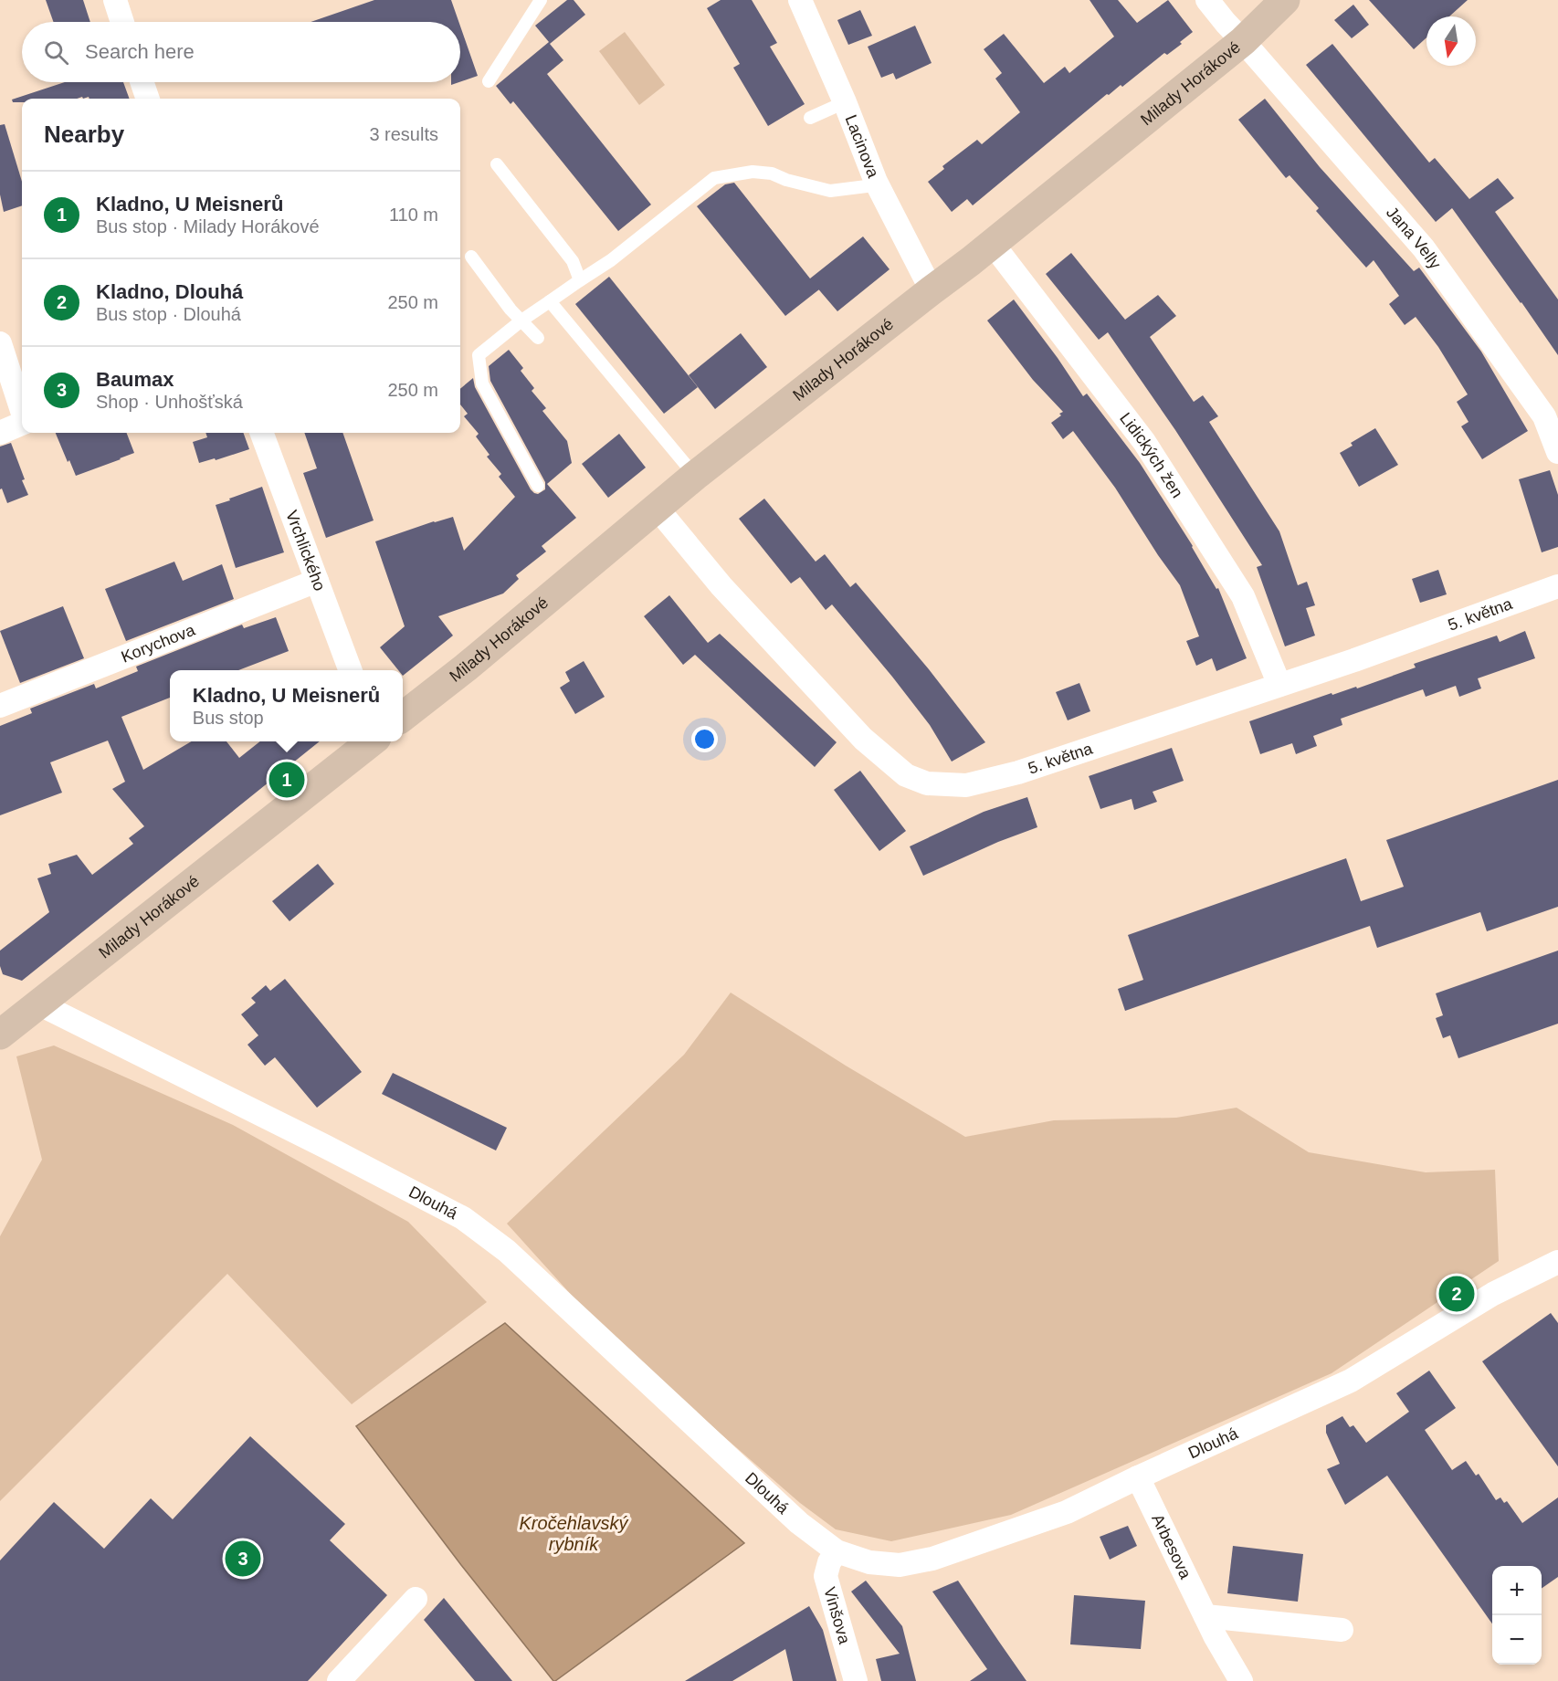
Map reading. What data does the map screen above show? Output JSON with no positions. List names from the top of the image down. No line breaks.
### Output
{"streets":{"main road":["Milady Horákové"],"street":["Lacinova","Jana Velly","Lidických žen","Vrchlického","5. května","Korychova","Dlouhá","Arbesova","Vinšova"]},"crossings":[["Milady Horákové","Lacinova"],["Milady Horákové","Jana Velly"],["Milady Horákové","Lidických žen"],["Milady Horákové","5. května"],["Milady Horákové","Dlouhá"],["Lidických žen","5. května"],["Vrchlického","Korychova"],["Dlouhá","Arbesova"],["Dlouhá","Vinšova"]],"water":["Kročehlavský rybník"],"north":"bottom","page":{"search":"Search here","heading":["Nearby","3 results"],"list":[{"mark":"1","name":"Kladno, U Meisnerů","note":"Bus stop · Milady Horákové","value":"110 m"},{"mark":"2","name":"Kladno, Dlouhá","note":"Bus stop · Dlouhá","value":"250 m"},{"mark":"3","name":"Baumax","note":"Shop · Unhošťská","value":"250 m"}],"popup":["Kladno, U Meisnerů","Bus stop"],"pins":["1","2","3"],"map_buttons":["+","−"]}}
